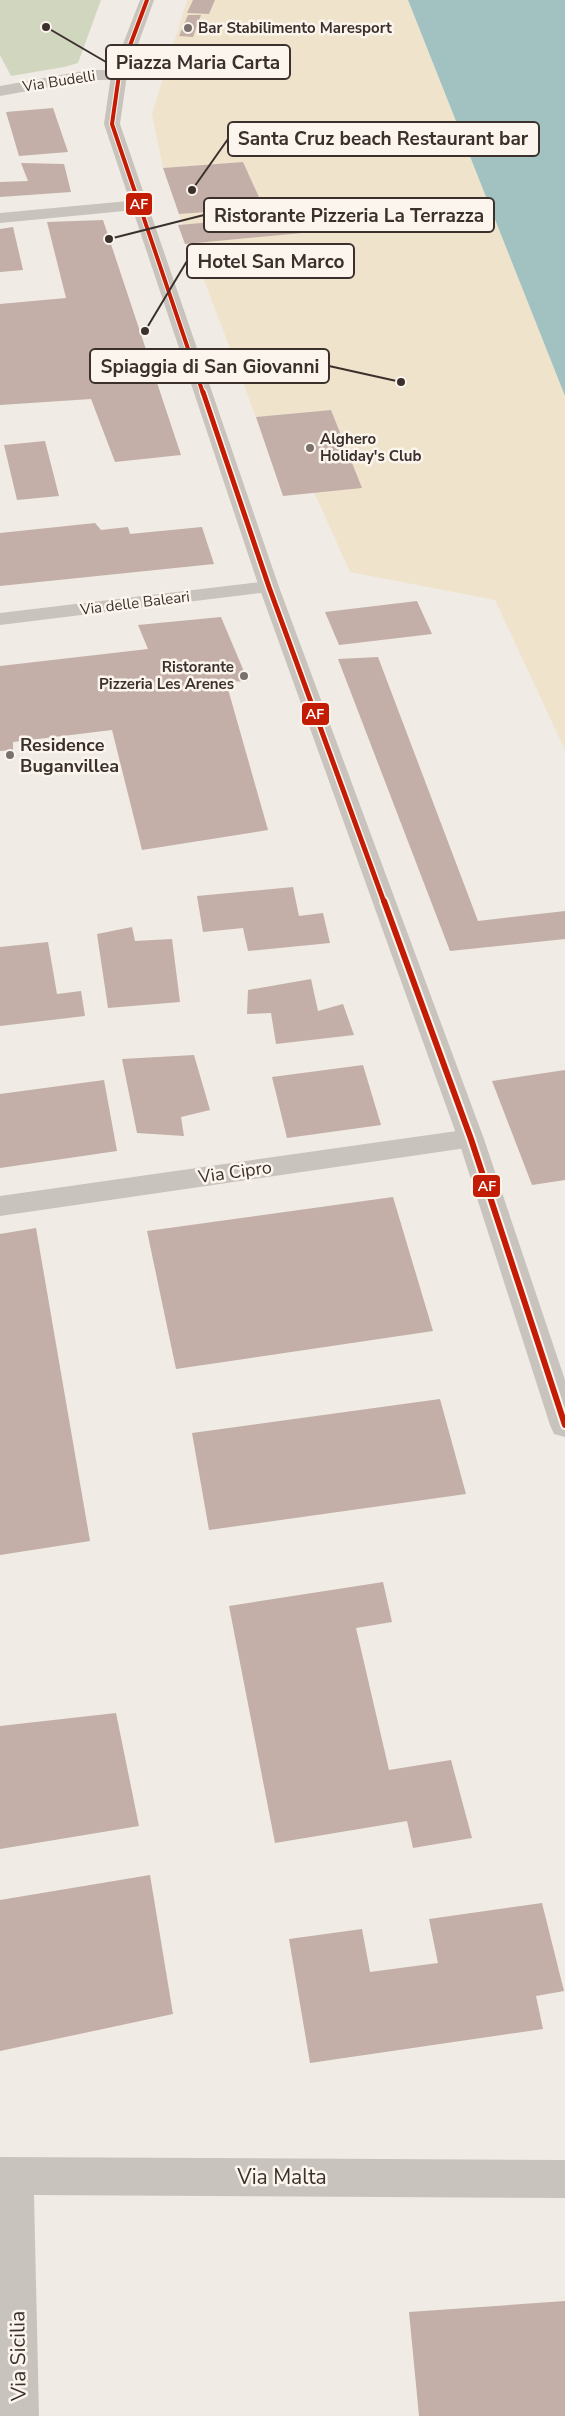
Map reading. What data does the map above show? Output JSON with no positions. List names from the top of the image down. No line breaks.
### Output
{"streets":{"street":["Via Budelli","Via delle Baleari","Via Cipro","Via Malta","Via Sicilia"]},"crossings":[["Via Malta","Via Sicilia"]],"places":["Piazza Maria Carta","Bar Stabilimento Maresport","Santa Cruz beach Restaurant bar","Ristorante Pizzeria La Terrazza","Hotel San Marco","Spiaggia di San Giovanni","Alghero Holiday's Club","Ristorante Pizzeria Les Arenes","Residence Buganvillea"],"lines":["transit line AF"]}
